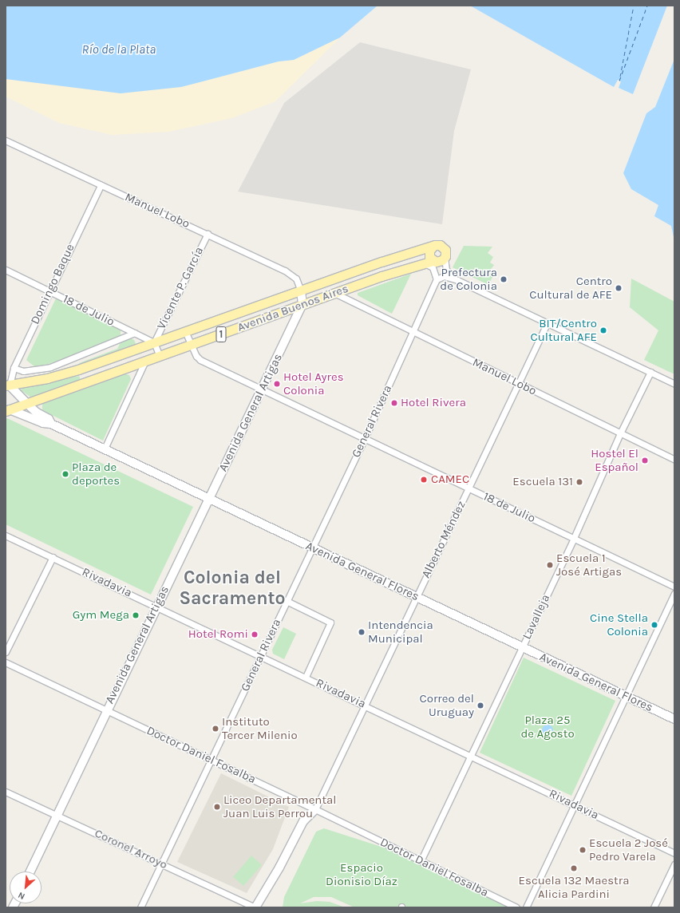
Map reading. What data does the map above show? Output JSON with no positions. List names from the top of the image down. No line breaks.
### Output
{"streets":{"main road":["Avenida Buenos Aires","1"],"street":["Manuel Lobo","Domingo Baque","Vicente P. García","18 de Julio","Avenida General Artigas","General Rivera","Alberto Méndez","Avenida General Flores","Rivadavia","Lavalleja","Doctor Daniel Fosalba","Coronel Arroyo"]},"crossings":[["Manuel Lobo","Domingo Baque"],["Manuel Lobo","Vicente P. García"],["Manuel Lobo","Avenida Buenos Aires"],["Manuel Lobo","General Rivera"],["Manuel Lobo","Alberto Méndez"],["Manuel Lobo","Lavalleja"],["Domingo Baque","Avenida Buenos Aires"],["Domingo Baque","18 de Julio"],["Domingo Baque","Avenida General Flores"],["Vicente P. García","Avenida Buenos Aires"],["Vicente P. García","18 de Julio"],["Avenida Buenos Aires","18 de Julio"],["Avenida Buenos Aires","Avenida General Artigas"],["Avenida Buenos Aires","Avenida General Flores"],["18 de Julio","Avenida General Artigas"],["18 de Julio","General Rivera"],["18 de Julio","Alberto Méndez"],["18 de Julio","Lavalleja"],["Avenida General Artigas","Avenida General Flores"],["Avenida General Artigas","Rivadavia"],["Avenida General Artigas","Doctor Daniel Fosalba"],["Avenida General Artigas","Coronel Arroyo"],["General Rivera","Avenida General Flores"],["General Rivera","Rivadavia"],["General Rivera","Doctor Daniel Fosalba"],["General Rivera","Coronel Arroyo"],["Alberto Méndez","Avenida General Flores"],["Alberto Méndez","Rivadavia"],["Alberto Méndez","Doctor Daniel Fosalba"],["Avenida General Flores","Lavalleja"],["Rivadavia","Lavalleja"],["Lavalleja","Doctor Daniel Fosalba"]],"districts":["Colonia del Sacramento"],"water":["Río de la Plata"],"parks":["Plaza 25 de Agosto","Espacio Dionisio Díaz"],"places":["Prefectura de Colonia","Centro Cultural de AFE","BIT/Centro Cultural AFE","Hotel Ayres Colonia","Hotel Rivera","Hostel El Español","Plaza de deportes","CAMEC","Escuela 131","Escuela 1 José Artigas","Gym Mega","Cine Stella Colonia","Intendencia Municipal","Hotel Romi","Correo del Uruguay","Instituto Tercer Milenio","Liceo Departamental Juan Luis Perrou","Escuela 2 José Pedro Varela","Escuela 132 Maestra Alicia Pardini"],"north":"bottom left"}
